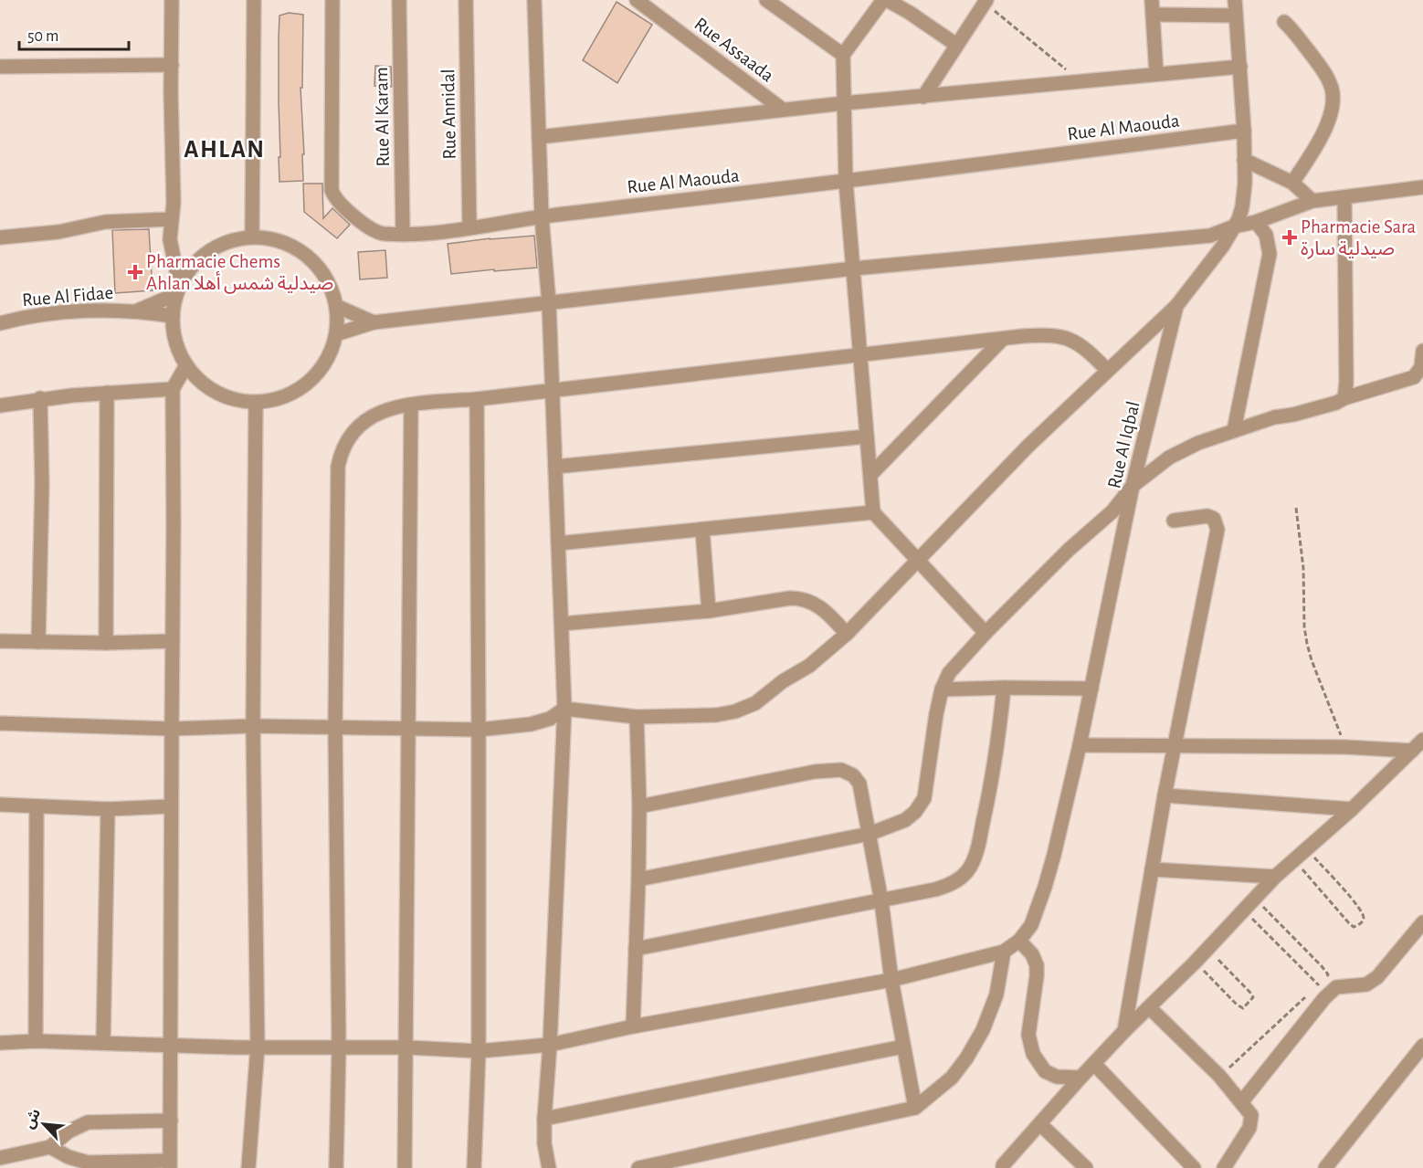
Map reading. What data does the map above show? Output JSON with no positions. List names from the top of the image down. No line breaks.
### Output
{"streets":{"street":["Rue Assaada","Rue Annidal","Rue Al Karam","Rue Al Maouda","Rue Al Fidae","Rue Al Iqbal"]},"crossings":[["Rue Annidal","Rue Al Maouda"],["Rue Al Karam","Rue Al Maouda"],["Rue Al Maouda","Rue Al Iqbal"]],"districts":["AHLAN"],"places":{"health":["Pharmacie Sara صيدلية سارة","Pharmacie Chems Ahlan صيدلية شمس أهلا"]},"scale_bar":"50 m","north":"top left"}
